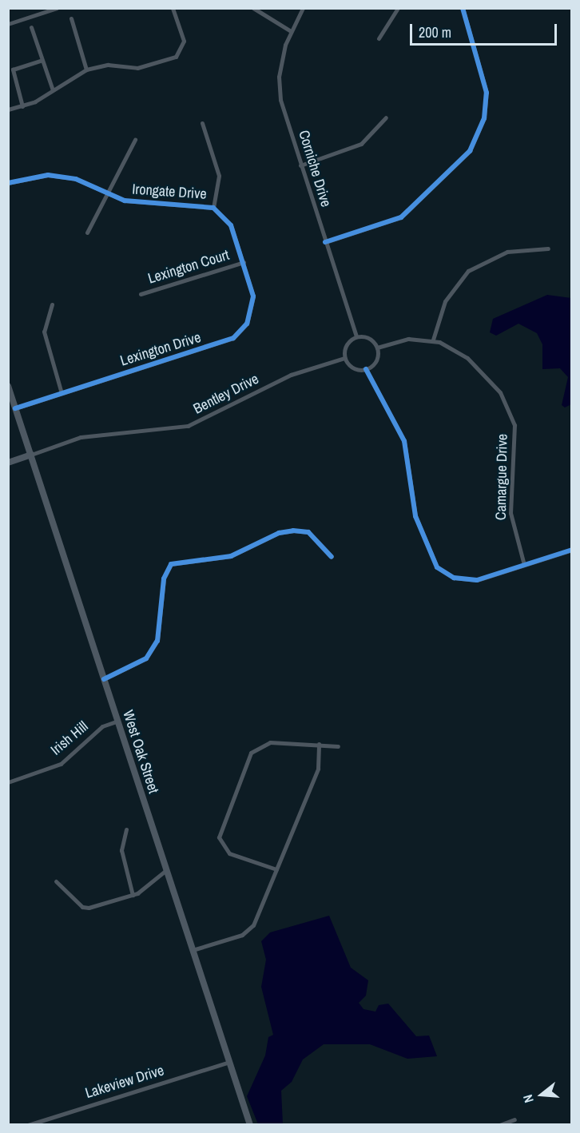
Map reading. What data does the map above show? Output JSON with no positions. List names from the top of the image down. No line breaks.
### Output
{"streets":{"main road":["West Oak Street"],"street":["Corniche Drive","Irongate Drive","Lexington Court","Lexington Drive","Bentley Drive","Camargue Drive","Irish Hill","Lakeview Drive"]},"crossings":[["Corniche Drive","Bentley Drive"],["Corniche Drive","Camargue Drive"],["Irongate Drive","Lexington Court"],["Irongate Drive","Lexington Drive"],["Lexington Court","Lexington Drive"],["Lexington Drive","West Oak Street"],["Bentley Drive","Camargue Drive"],["Bentley Drive","West Oak Street"],["Irish Hill","West Oak Street"],["West Oak Street","Lakeview Drive"]],"scale_bar":"200 m","north":"left"}
